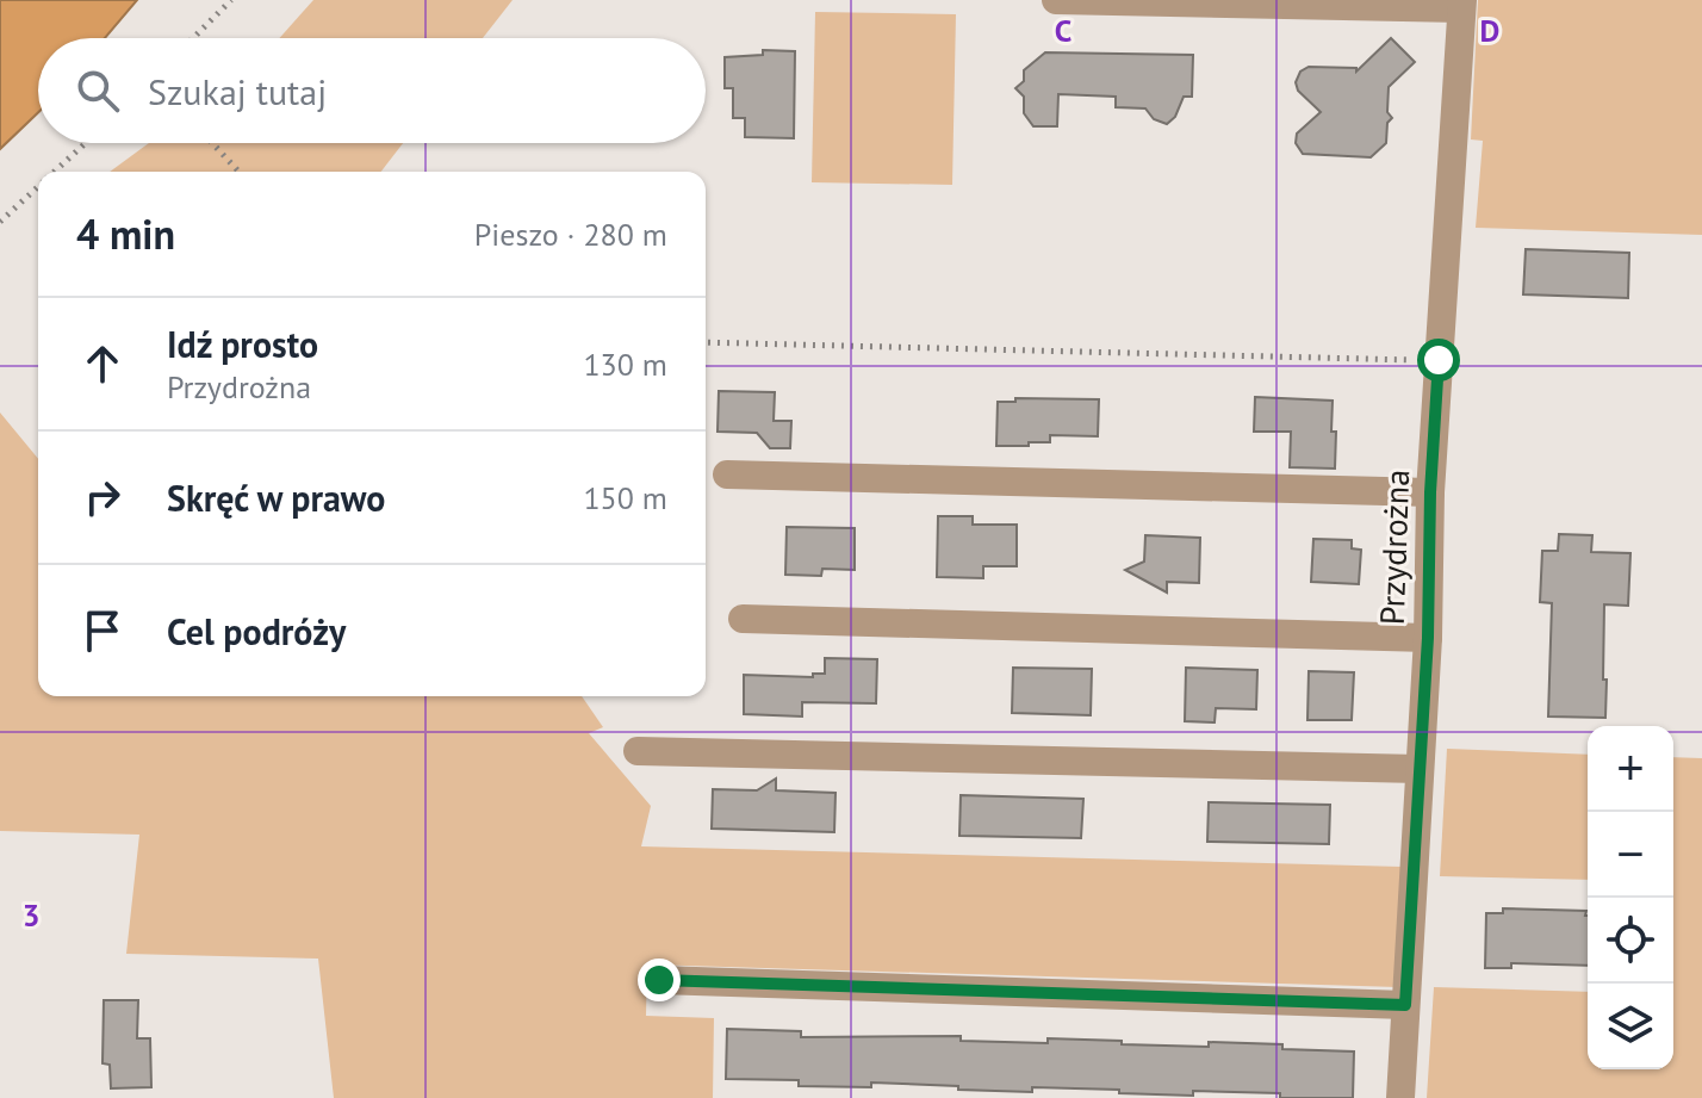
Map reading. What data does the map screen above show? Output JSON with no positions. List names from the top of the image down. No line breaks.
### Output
{"streets":{"street":["Przydrożna"]},"page":{"search":"Szukaj tutaj","heading":["4 min","Pieszo · 280 m"],"list":[["Idź prosto","Przydrożna","130 m"],["Skręć w prawo","150 m"],"Cel podróży"],"map_buttons":["+","−"]},"grid":{"columns":["C","D"],"rows":["3"]}}
